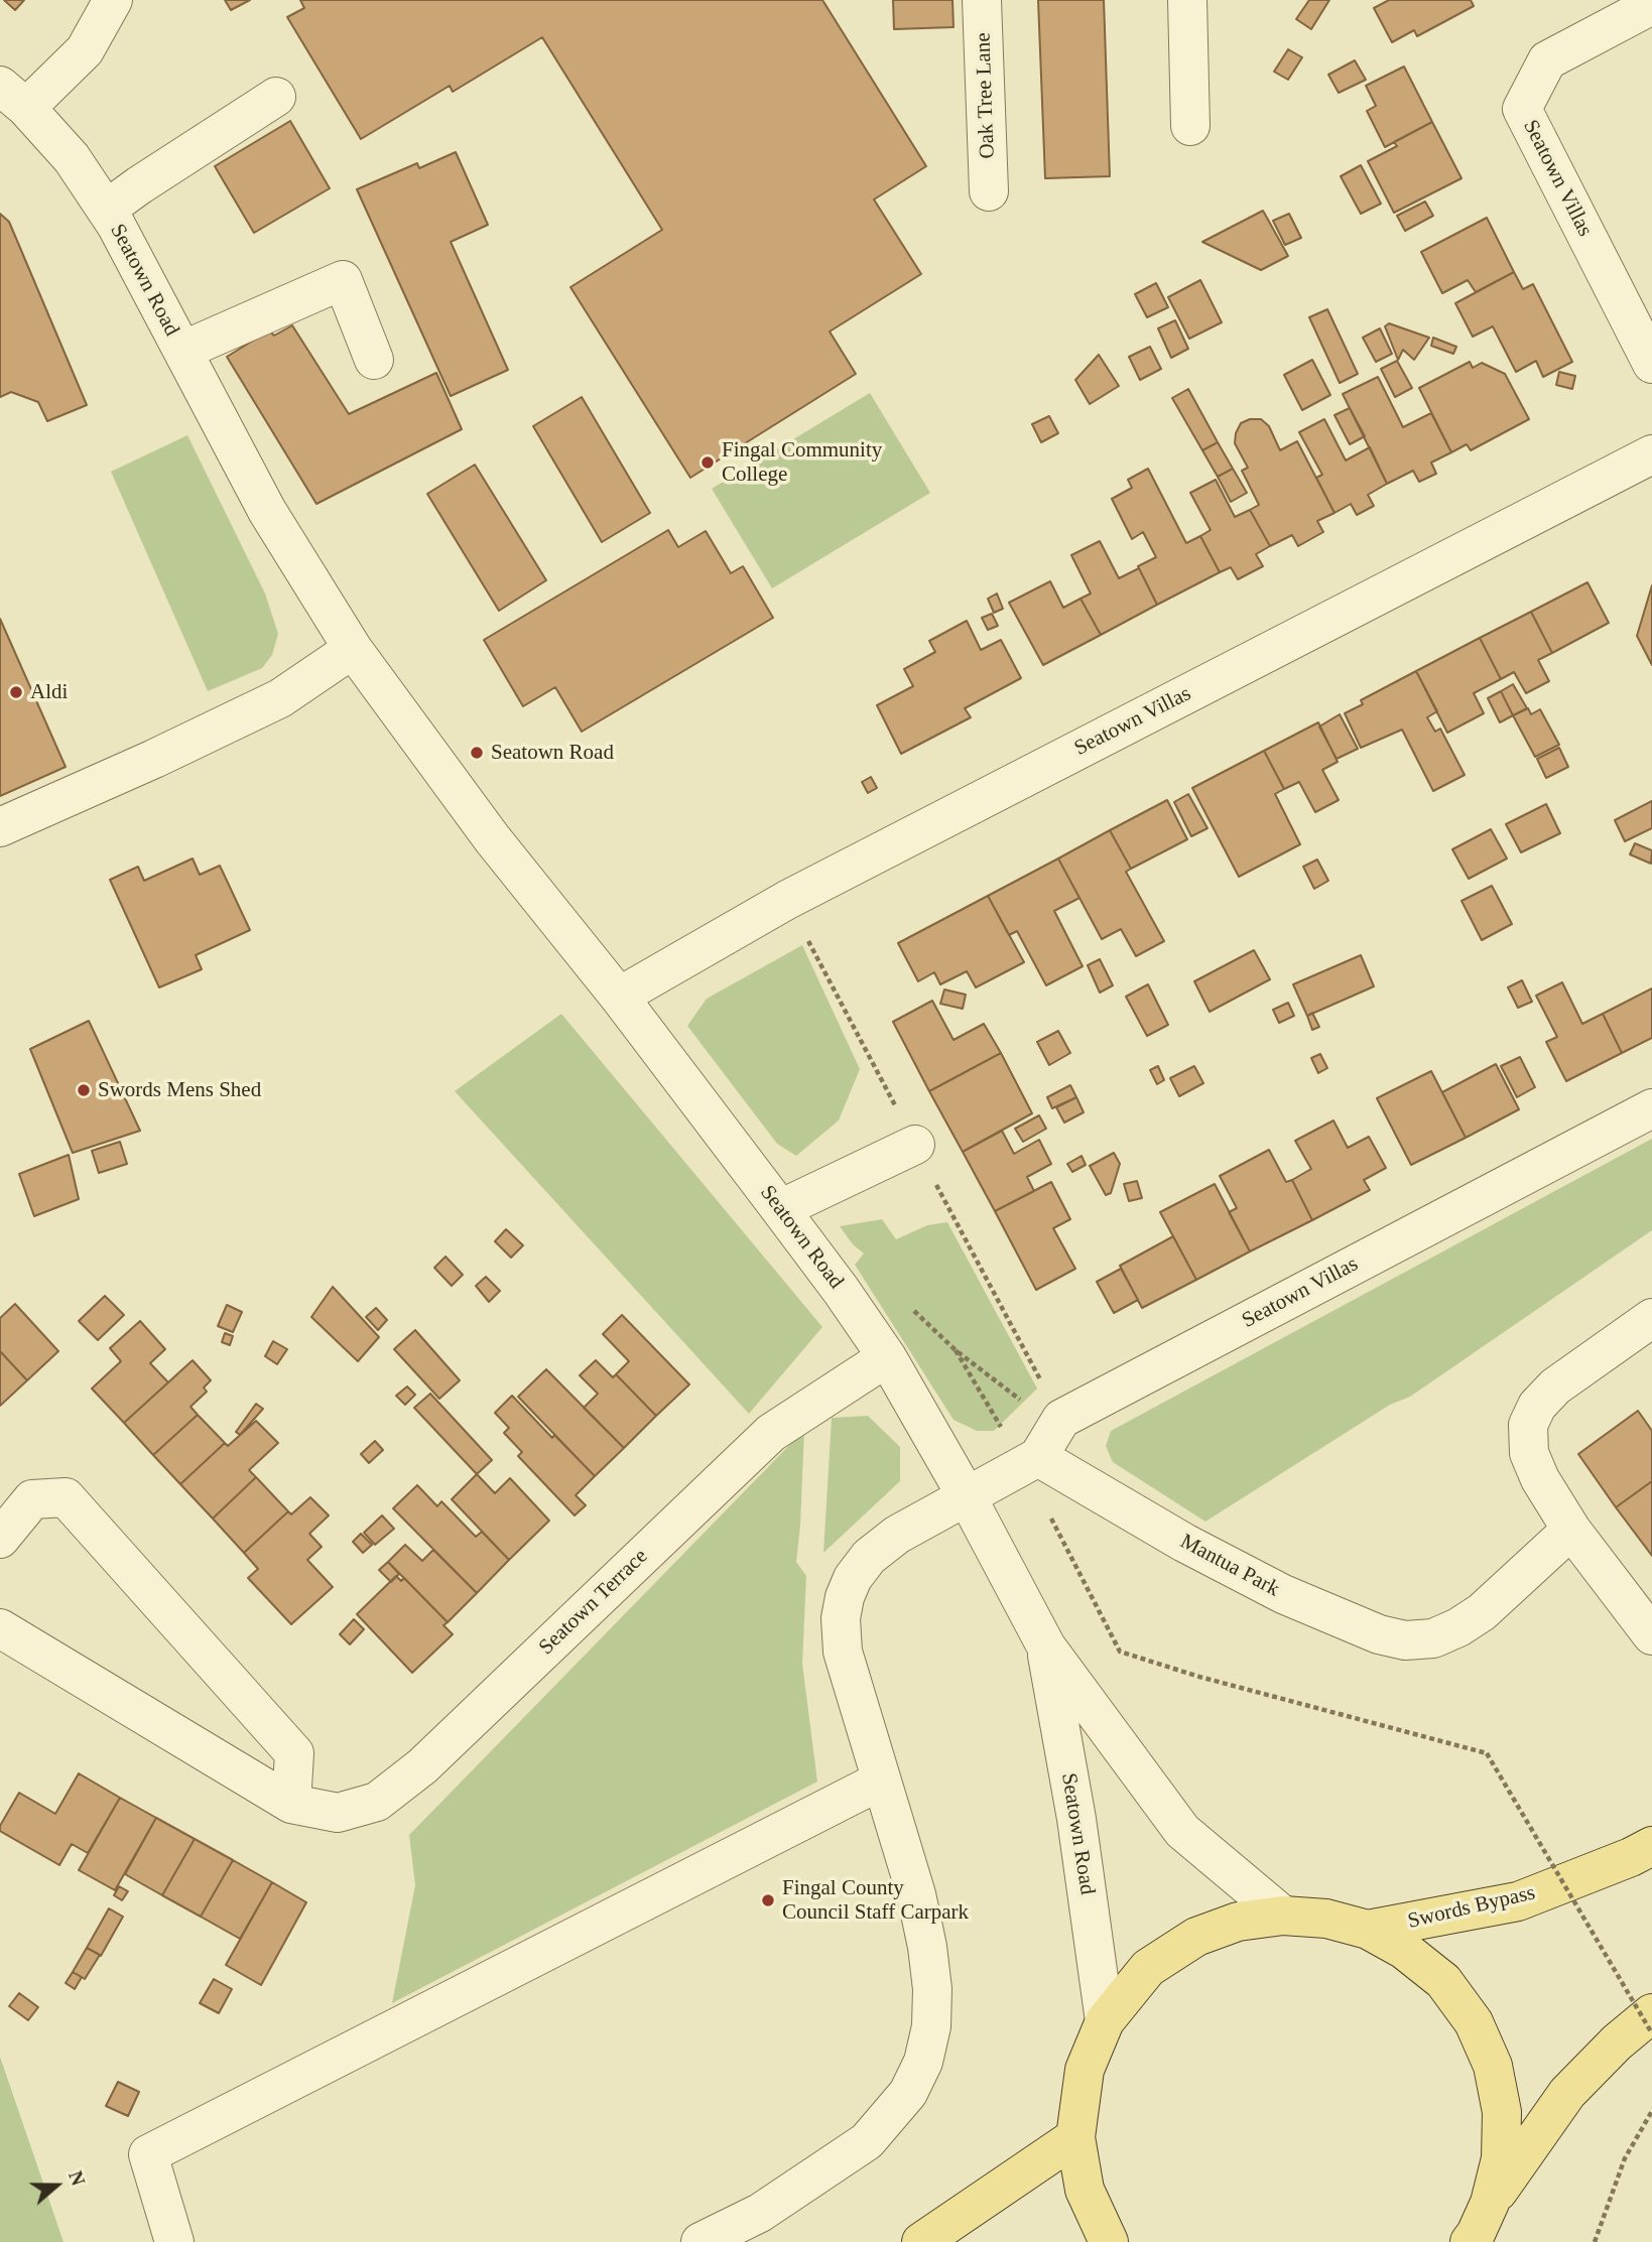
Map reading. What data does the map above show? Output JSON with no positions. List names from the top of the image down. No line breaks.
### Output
{"streets":{"main road":["Swords Bypass"],"street":["Oak Tree Lane","Seatown Villas","Seatown Road","Mantua Park","Seatown Terrace"]},"crossings":[["Seatown Villas","Seatown Road"],["Seatown Villas","Mantua Park"],["Seatown Road","Seatown Terrace"]],"places":["Fingal Community College","Aldi","Seatown Road","Swords Mens Shed","Fingal County Council Staff Carpark"],"north":"right"}
